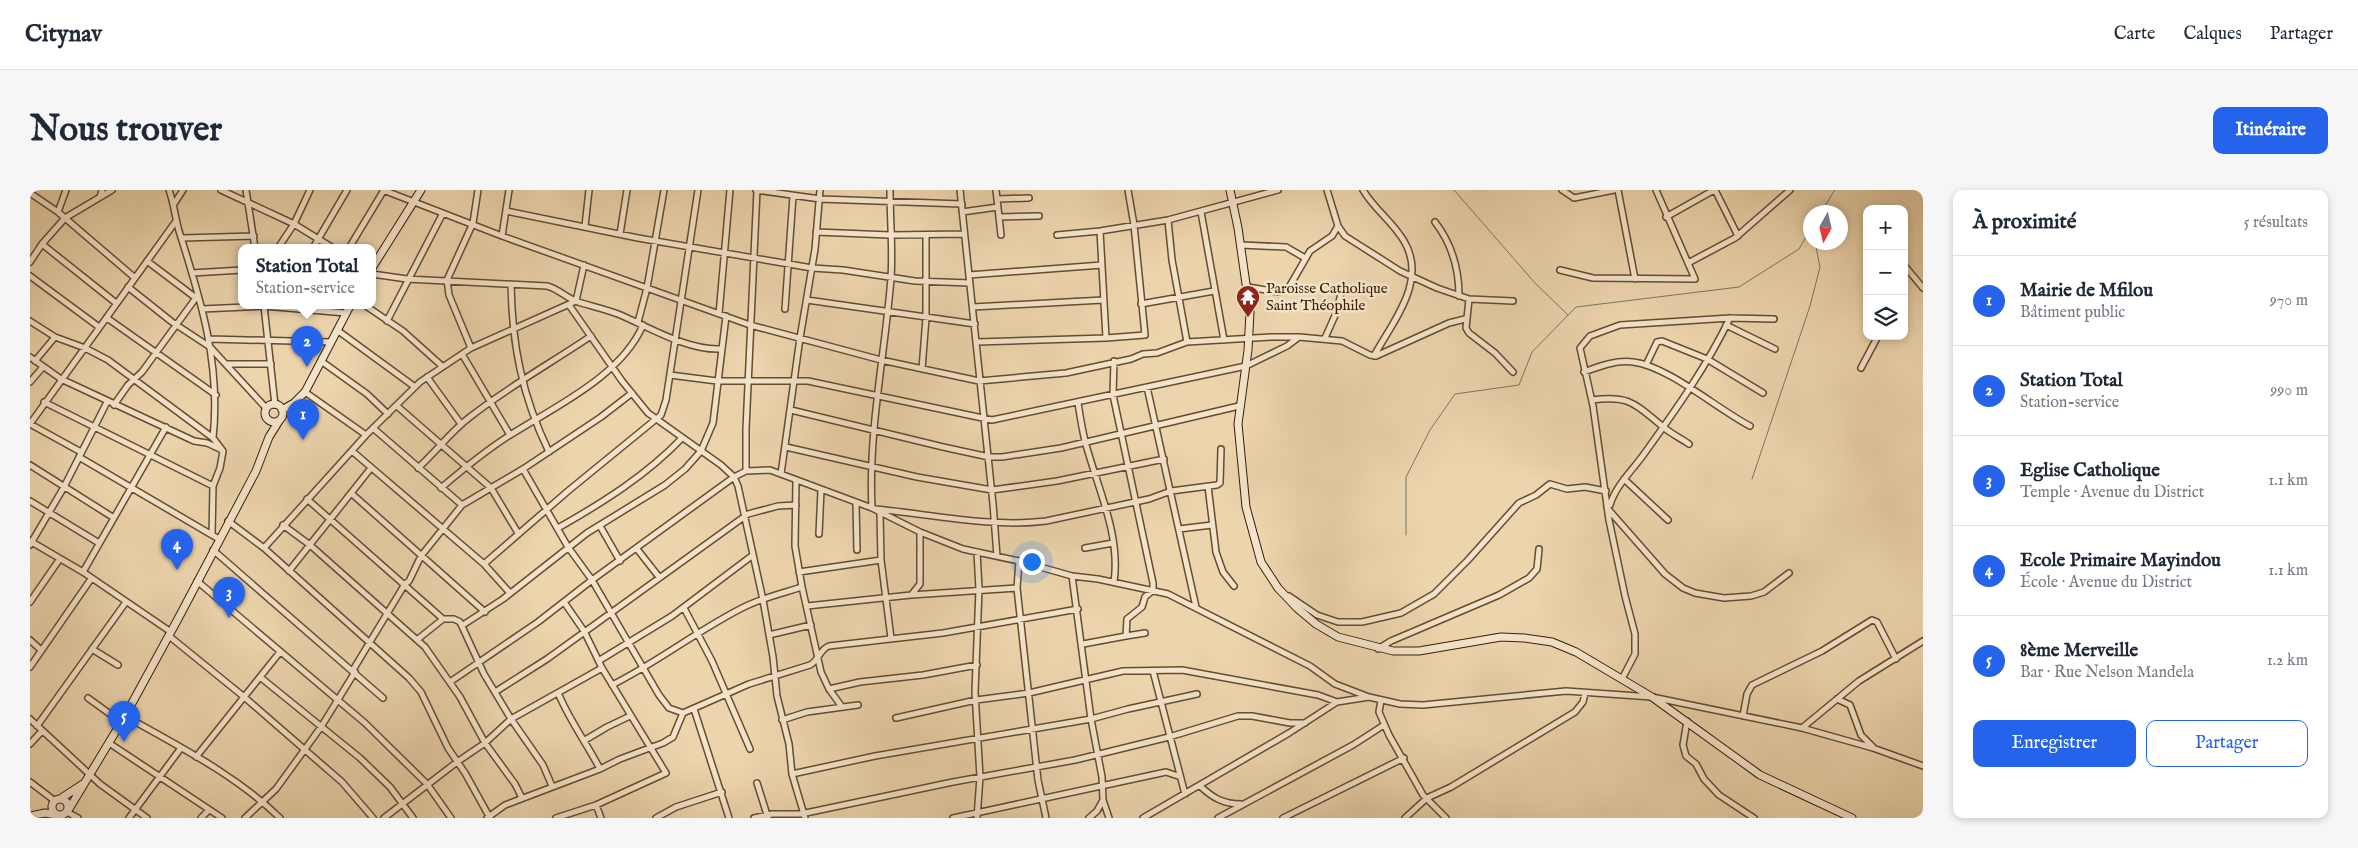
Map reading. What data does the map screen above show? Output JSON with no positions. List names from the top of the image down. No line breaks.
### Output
{"places":{"temple":["Paroisse Catholique Saint Théophile"]},"north":"bottom","page":{"header":"Citynav","nav":["Carte","Calques","Partager"],"buttons":["Itinéraire",["Enregistrer","Partager"]],"title":"Nous trouver","heading":["À proximité","5 résultats"],"map_buttons":["+","−"],"popup":["Station Total","Station-service"],"list":[{"mark":"1","name":"Mairie de Mfilou","note":"Bâtiment public","value":"970 m"},{"mark":"2","name":"Station Total","note":"Station-service","value":"990 m"},{"mark":"3","name":"Eglise Catholique","note":"Temple · Avenue du District","value":"1.1 km"},{"mark":"4","name":"Ecole Primaire Mayindou","note":"École · Avenue du District","value":"1.1 km"},{"mark":"5","name":"8ème Merveille","note":"Bar · Rue Nelson Mandela","value":"1.2 km"}],"pins":["2","1","4","3","5"]}}
